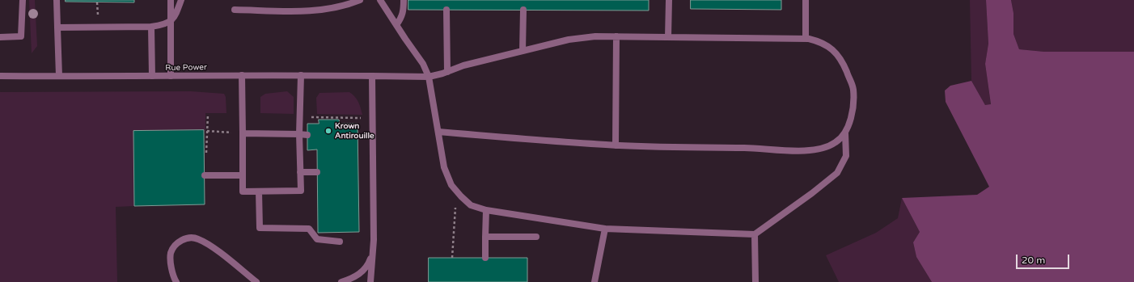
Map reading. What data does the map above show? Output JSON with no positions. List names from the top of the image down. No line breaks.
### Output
{"streets":{"street":["Rue Power"]},"places":["Krown Antirouille"],"scale_bar":"20 m"}
